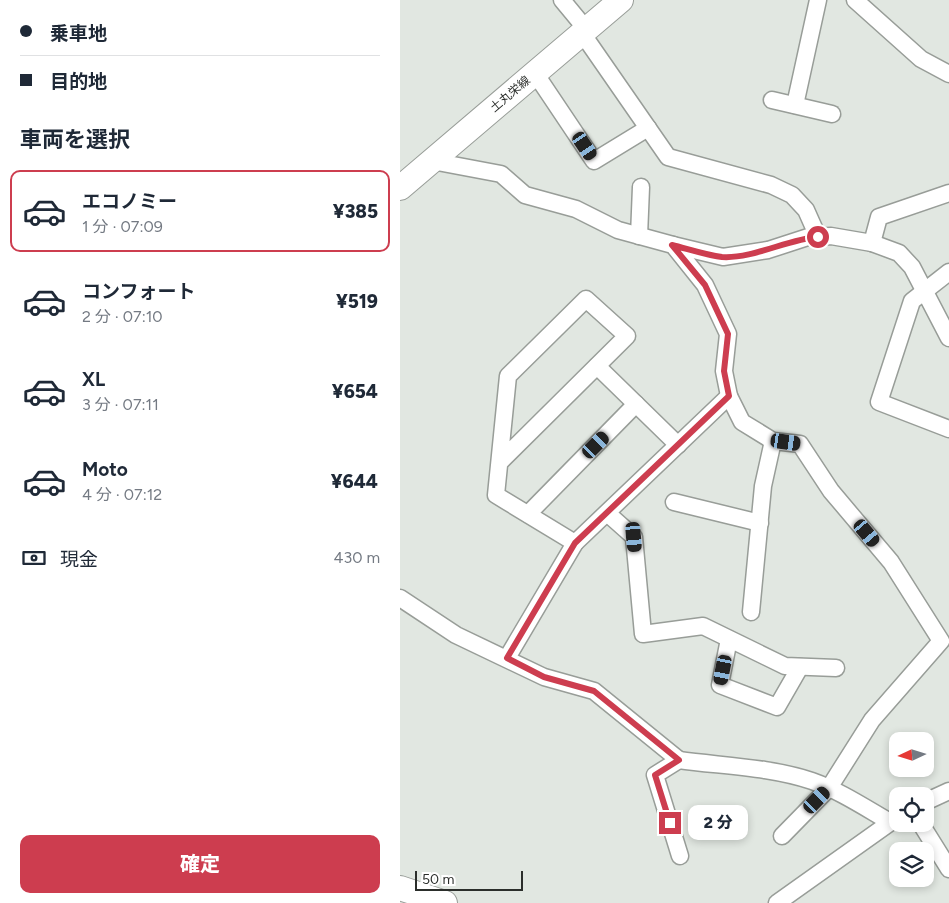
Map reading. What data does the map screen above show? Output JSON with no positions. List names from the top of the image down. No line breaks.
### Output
{"streets":{"main road":["土丸栄線"]},"scale_bar":"50 m","north":"left","page":{"banner":["乗車地","目的地"],"heading":"車両を選択","list":[{"name":"エコノミー","note":"1 分 · 07:09","value":"¥385"},{"name":"コンフォート","note":"2 分 · 07:10","value":"¥519"},{"name":"XL","note":"3 分 · 07:11","value":"¥654"},{"name":"Moto","note":"4 分 · 07:12","value":"¥644"}],"pay":["現金","430 m"],"bubble":"2 分","buttons":"確定","scale":"50 m"}}
